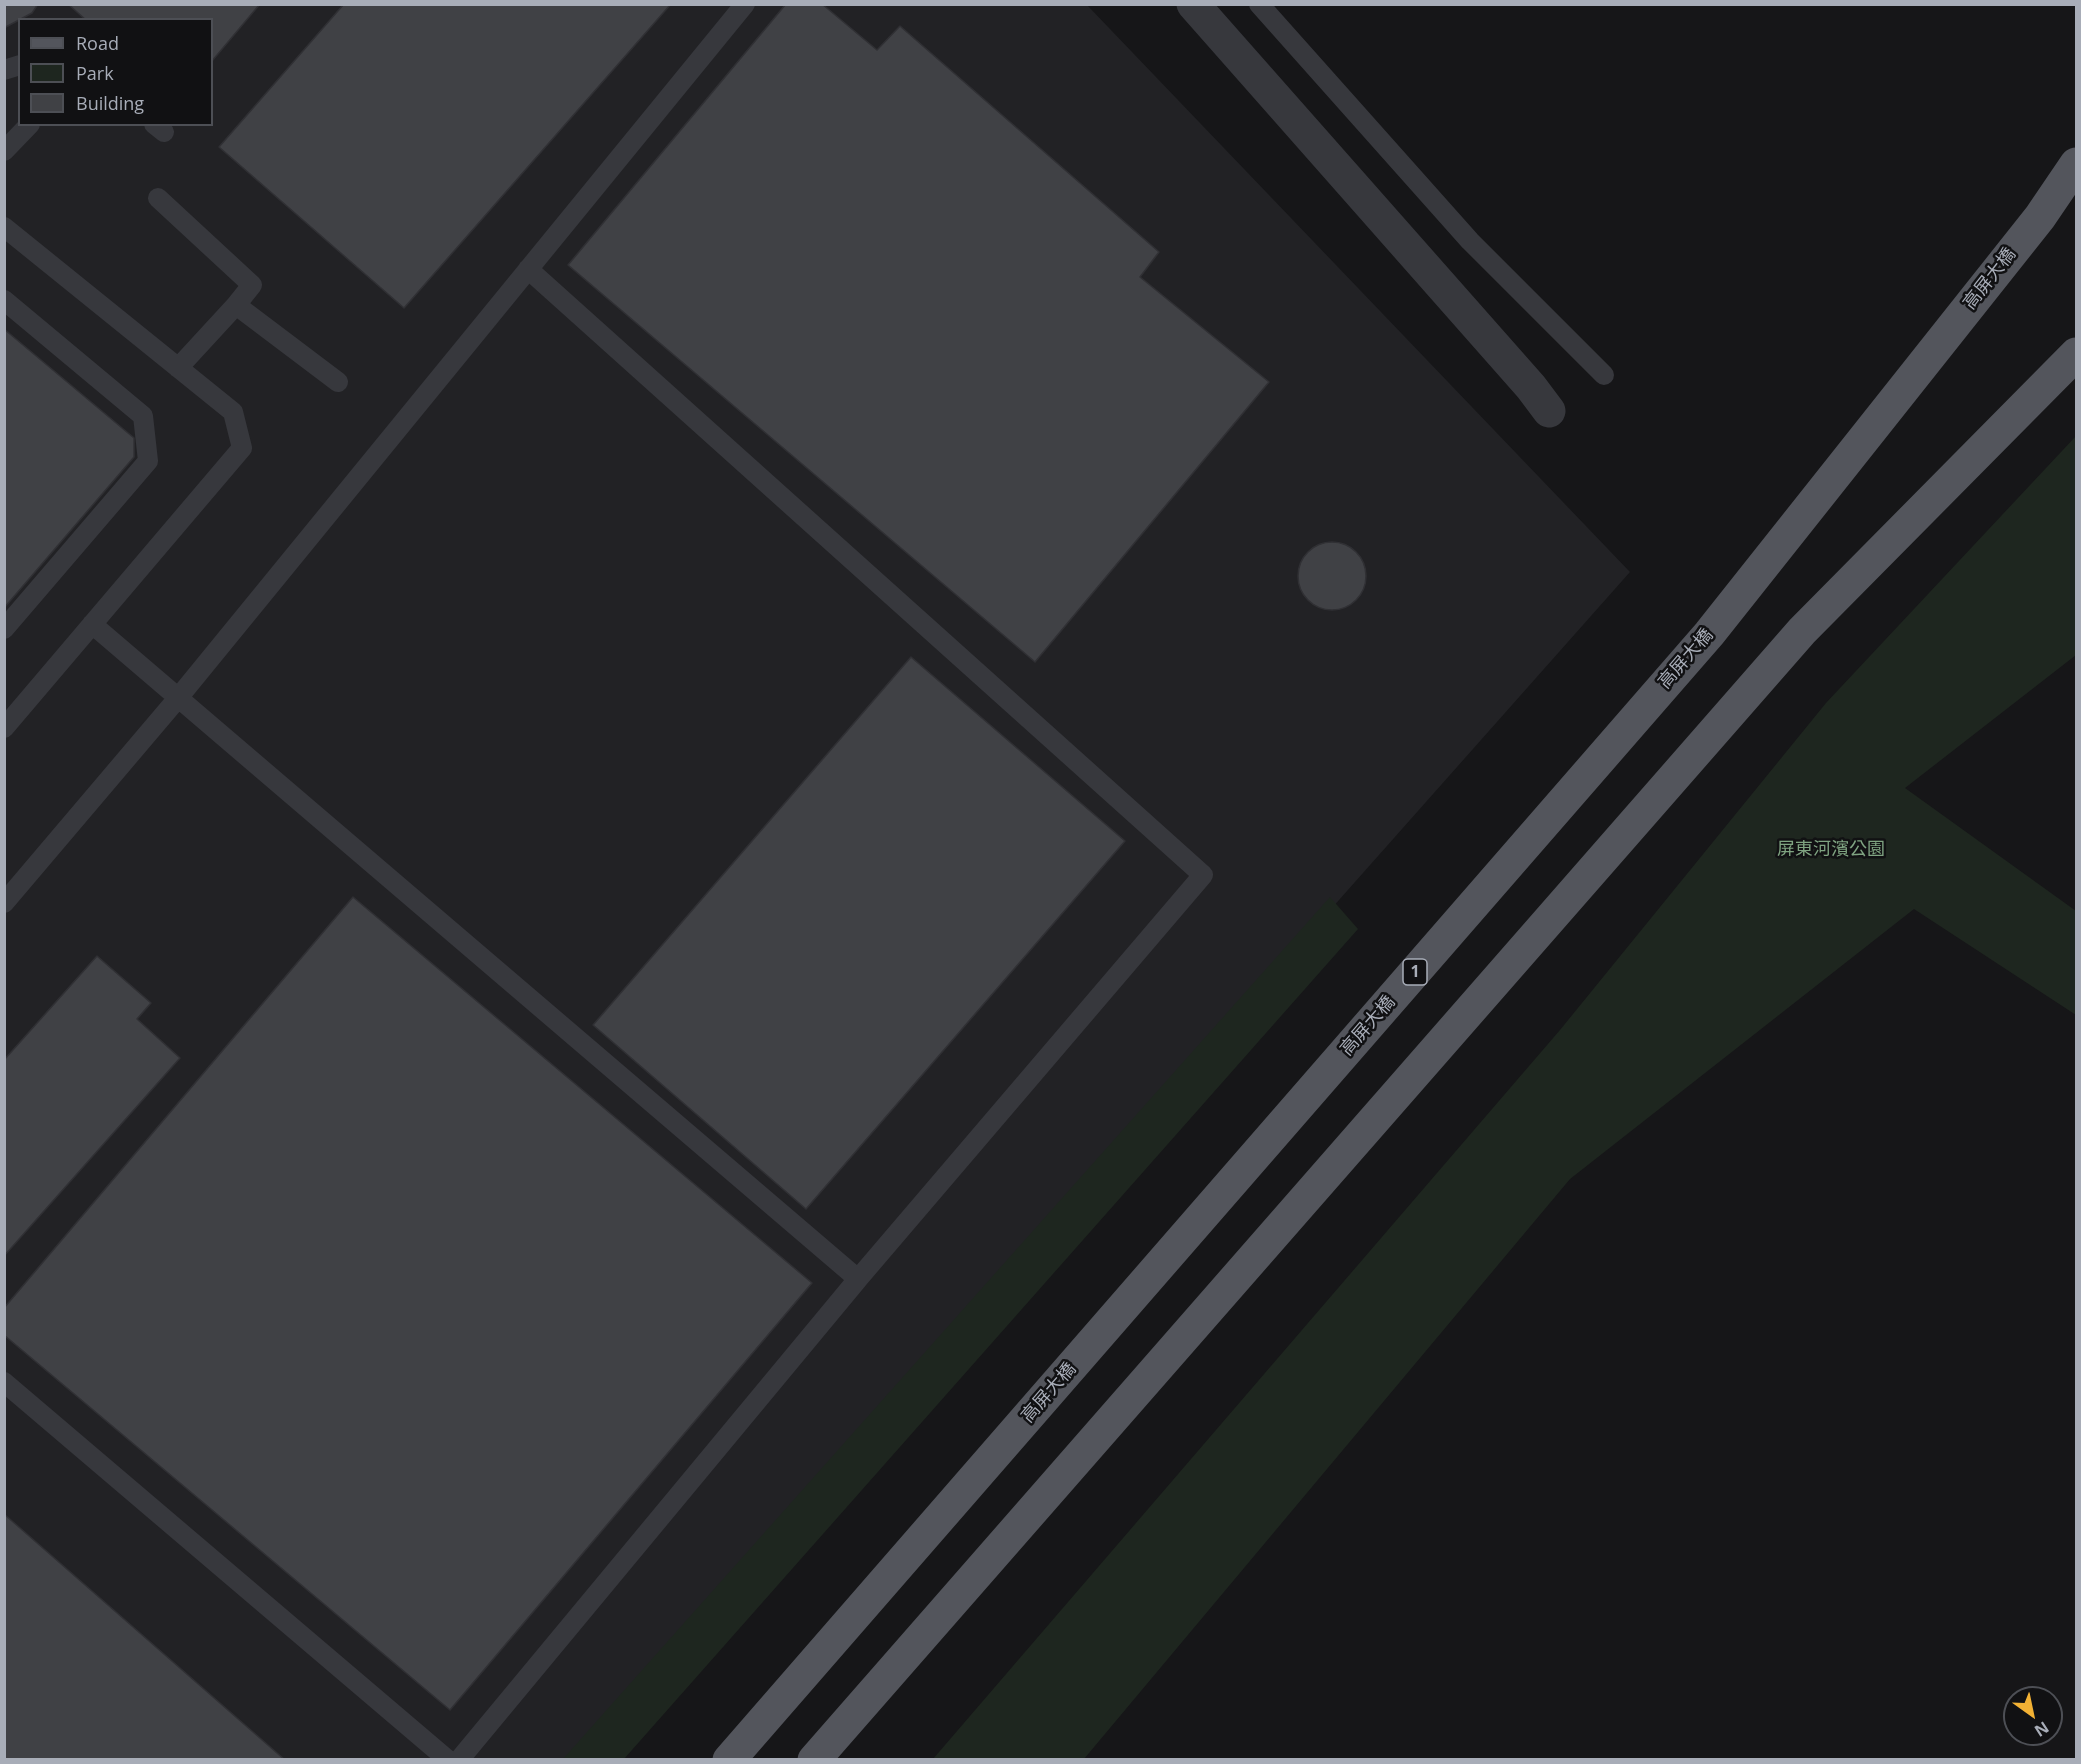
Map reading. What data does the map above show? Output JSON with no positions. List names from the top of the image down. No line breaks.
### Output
{"streets":{"main road":["高屏大橋","1"]},"parks":["屏東河濱公園"],"legend":["Road","Park","Building"],"north":"bottom right"}
